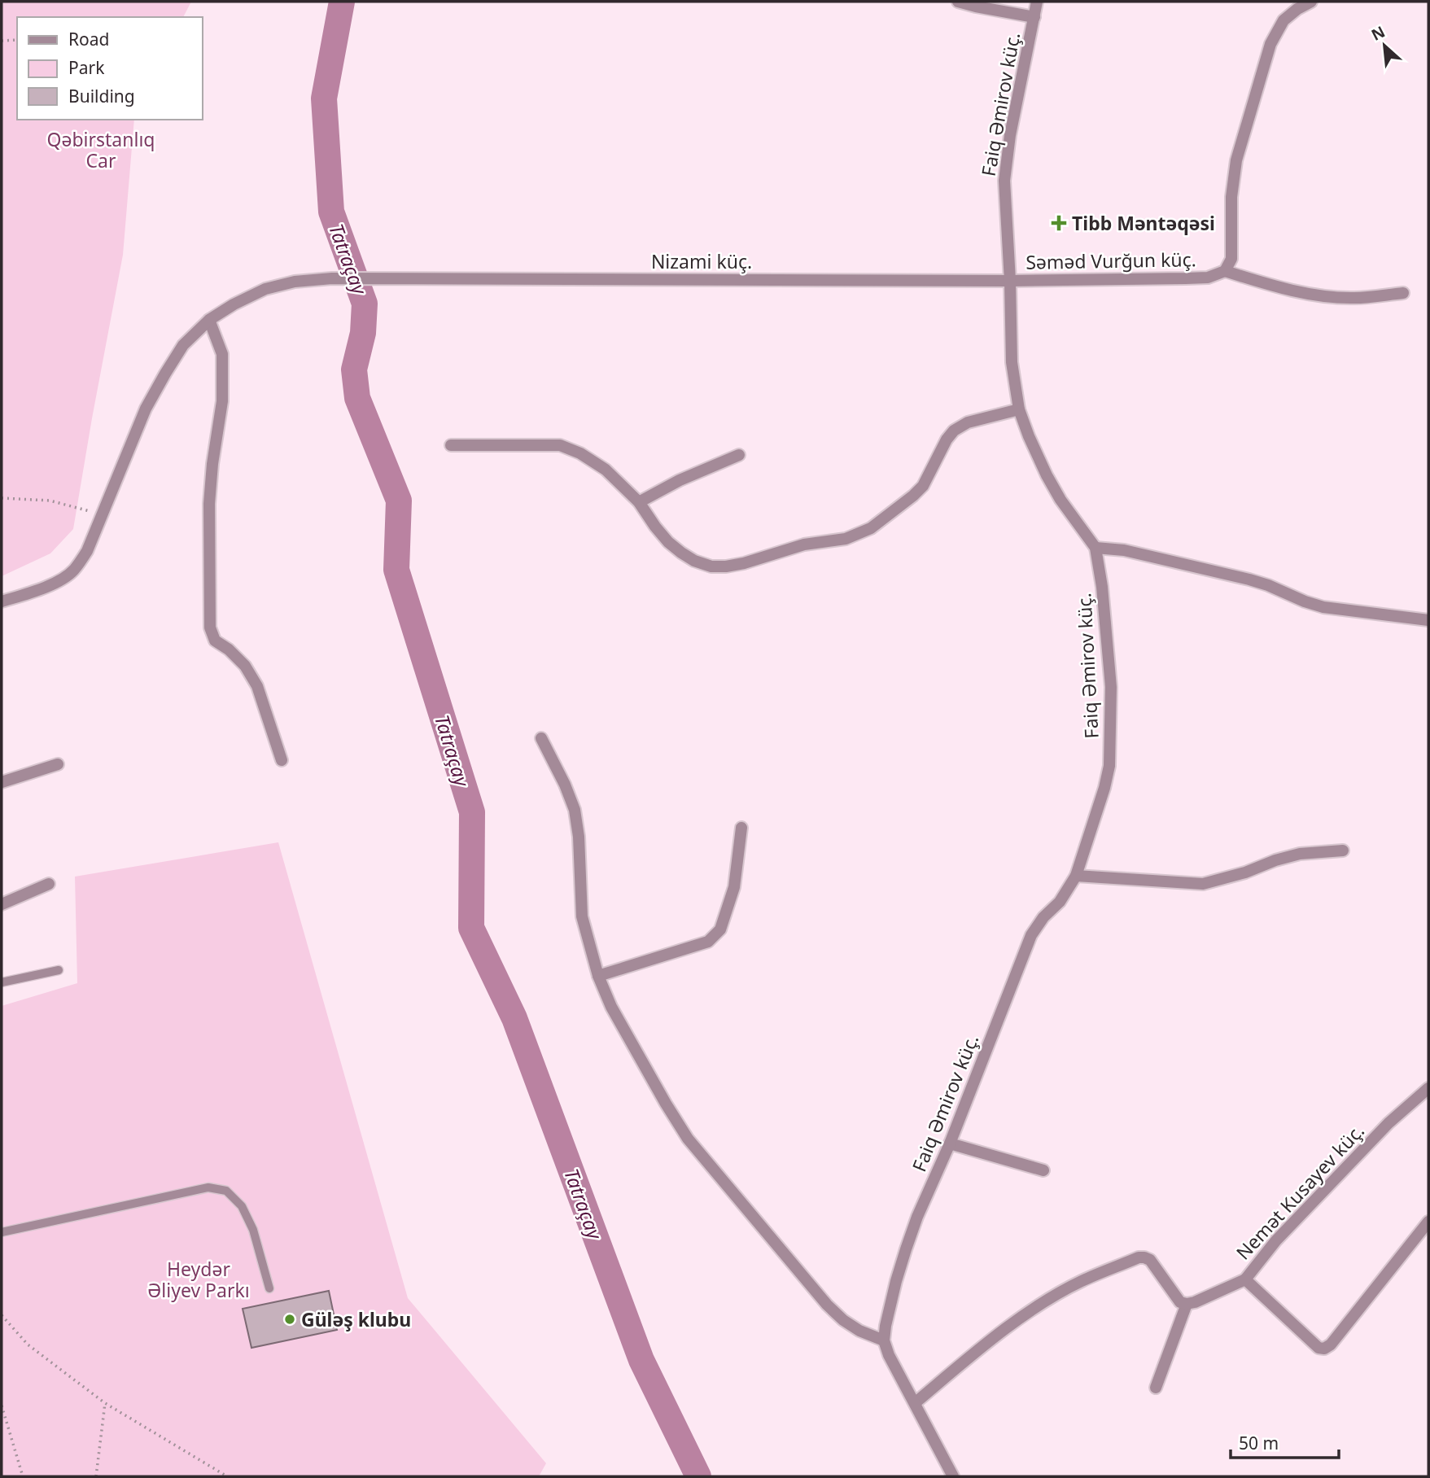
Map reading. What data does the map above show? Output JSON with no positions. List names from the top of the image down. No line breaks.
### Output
{"streets":{"street":["Faiq Əmirov küç.","Səməd Vurğun küç.","Nizami küç.","Nemət Kusayev küç."]},"crossings":[["Faiq Əmirov küç.","Səməd Vurğun küç."],["Faiq Əmirov küç.","Nizami küç."],["Səməd Vurğun küç.","Nizami küç."]],"water":["Tatraçay"],"parks":["Qəbirstanlıq Car","Heydər Əliyev Parkı"],"places":{"health":["Tibb Məntəqəsi"],"other":["Güləş klubu"]},"legend":["Road","Park","Building"],"scale_bar":"50 m","north":"top left"}
